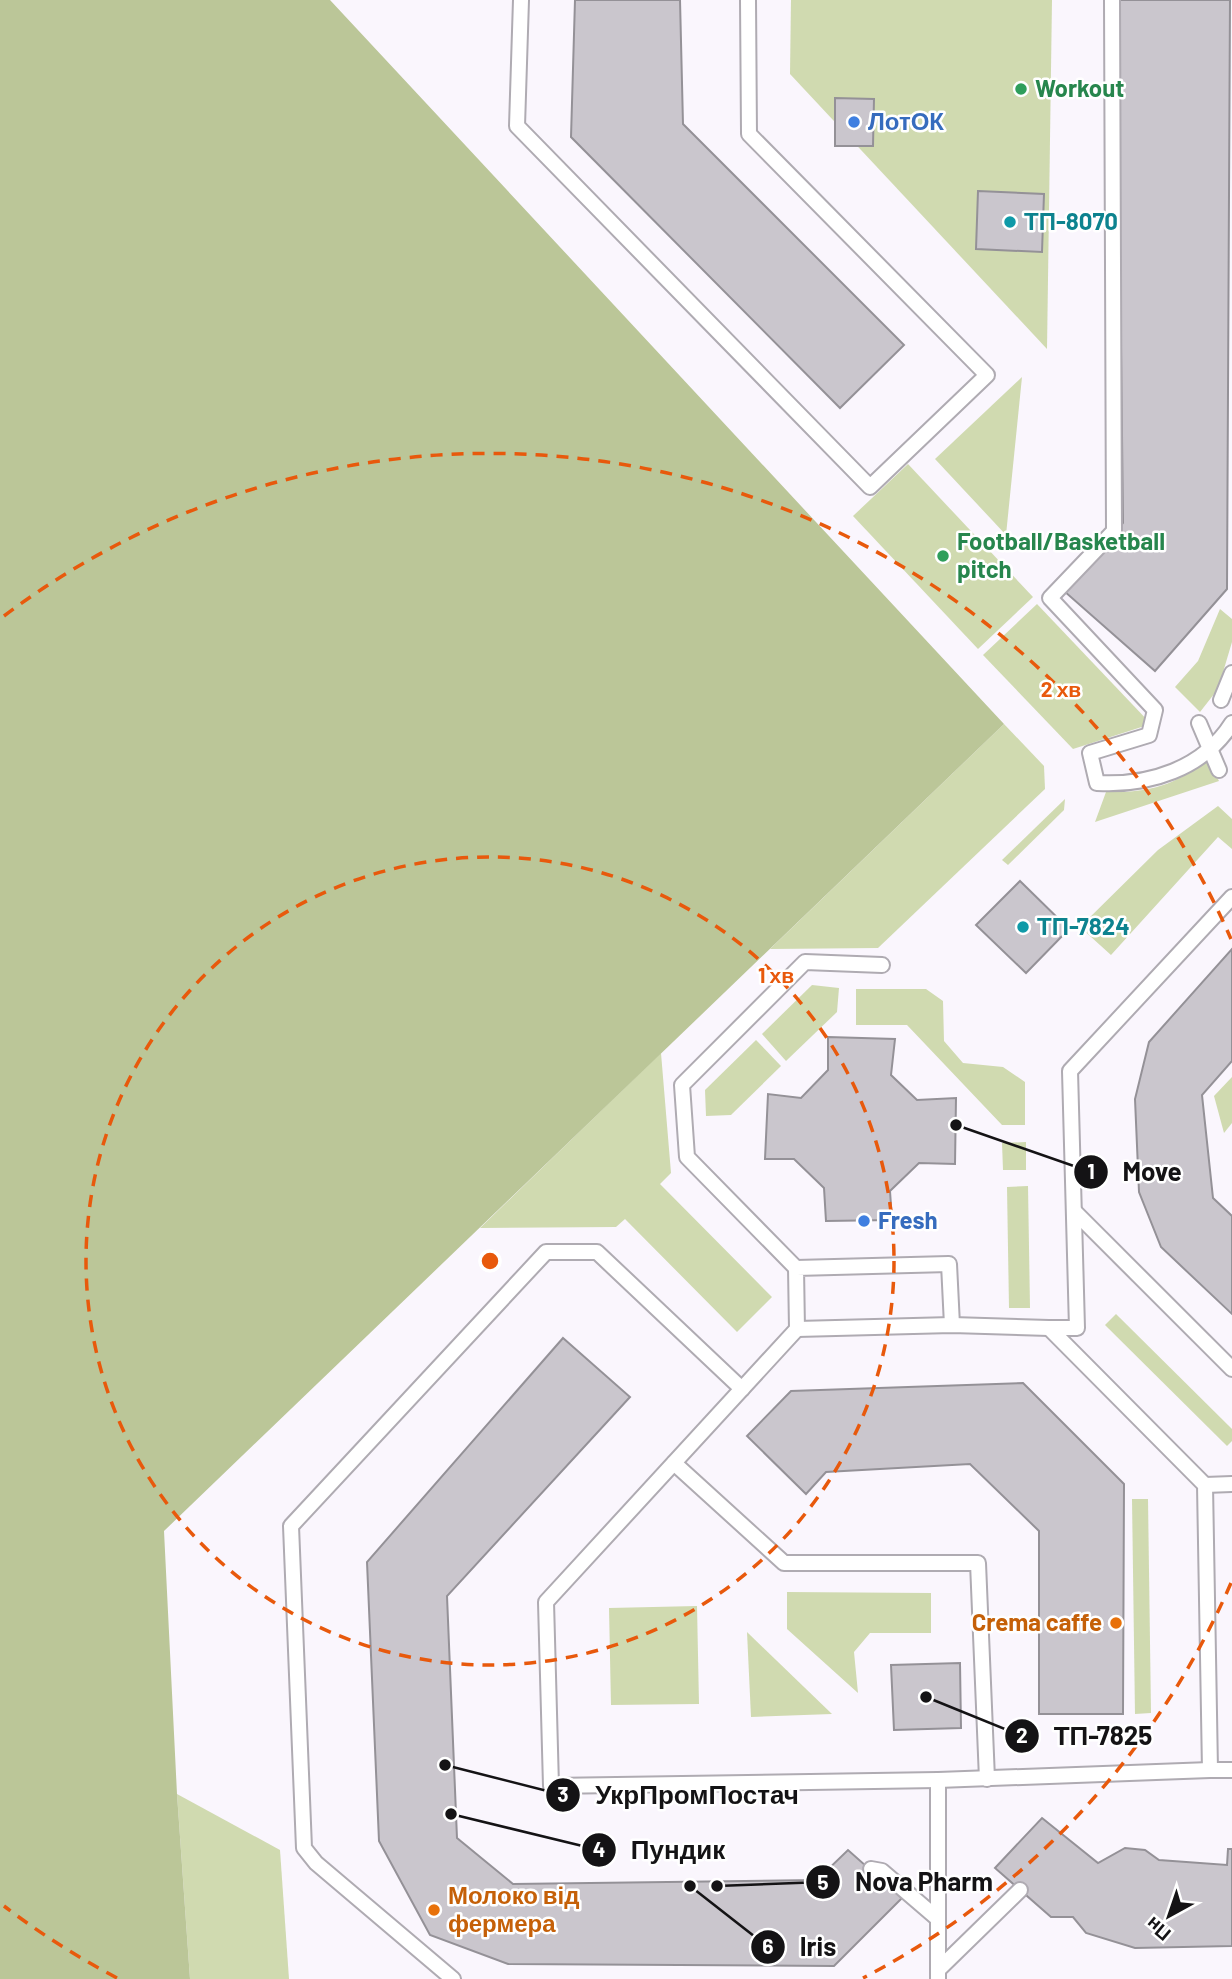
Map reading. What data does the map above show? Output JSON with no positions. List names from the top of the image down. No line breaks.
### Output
{"places":["Workout","ЛотОК","ТП-8070","Football/Basketball pitch","ТП-7824","Move","Fresh","Crema caffe","ТП-7825","УкрПромПостач","Пундик","Iris","Nova Pharm","Молоко від фермера"],"north":"bottom left","rings":["2 хв","1 хв"]}
